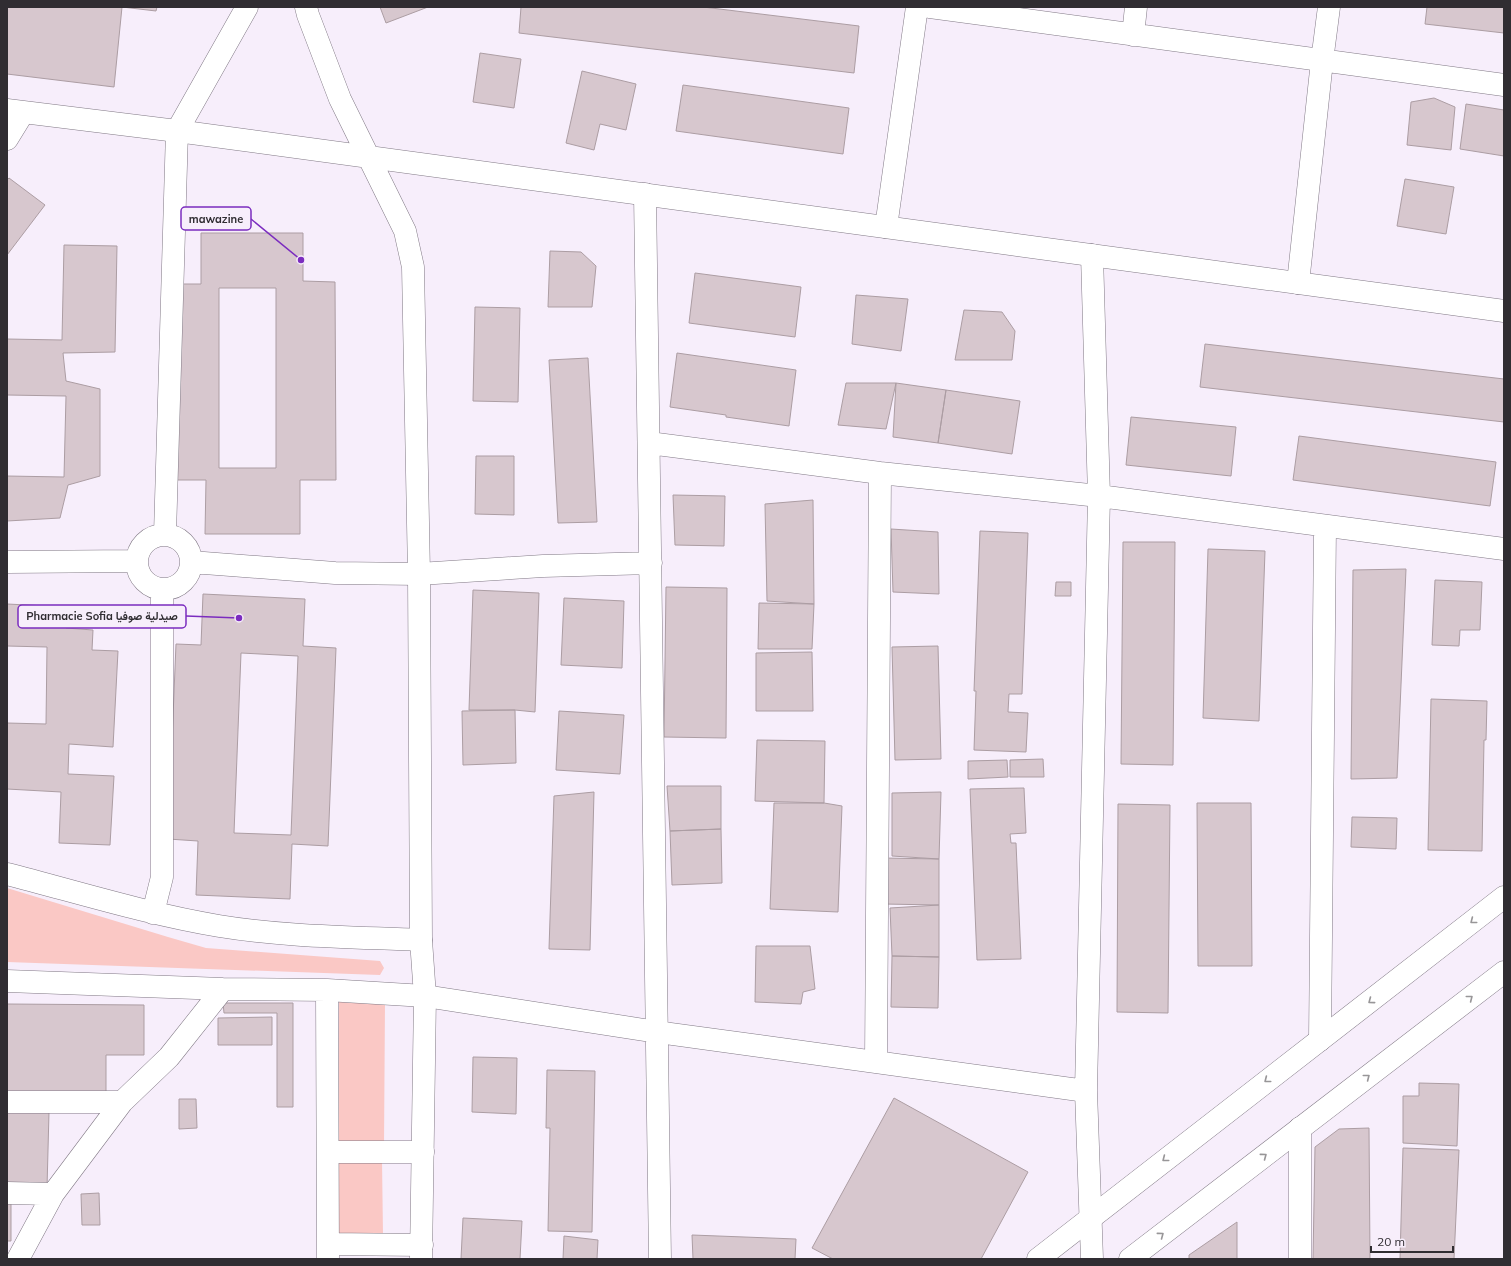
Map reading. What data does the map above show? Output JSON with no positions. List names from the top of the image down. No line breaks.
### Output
{"places":["mawazine","Pharmacie Sofia صيدلية صوفيا"],"scale_bar":"20 m"}
